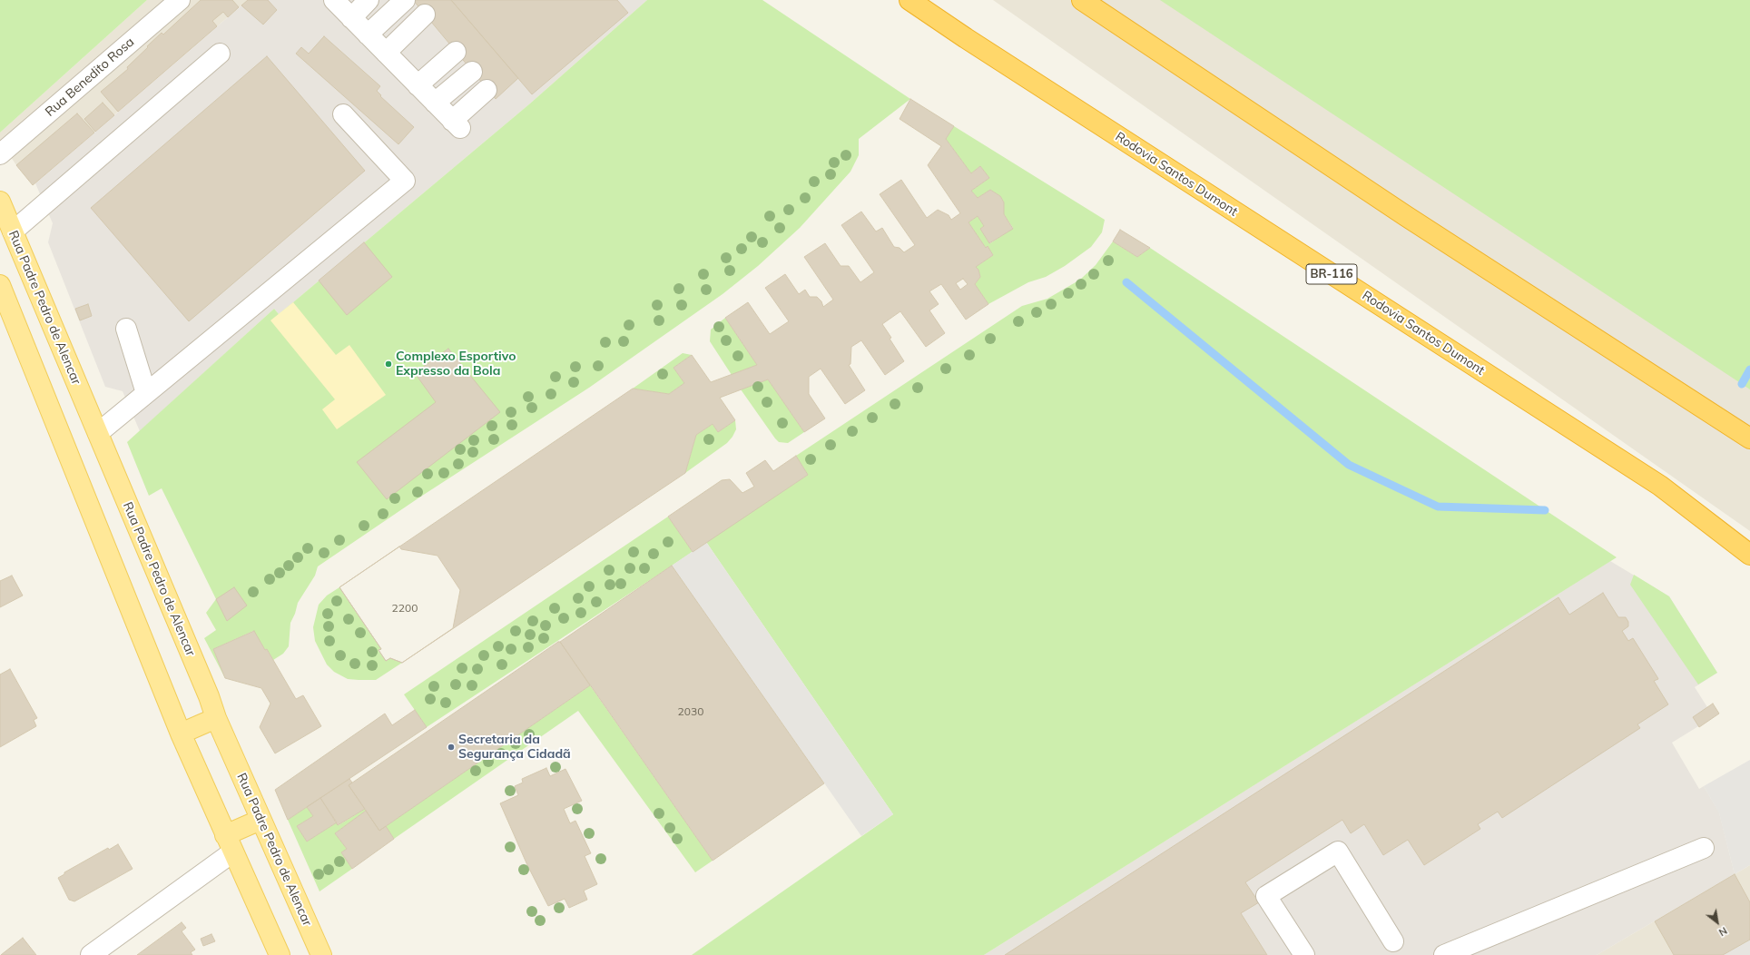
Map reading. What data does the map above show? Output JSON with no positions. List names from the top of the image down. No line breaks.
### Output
{"streets":{"highway":["Rodovia Santos Dumont","BR-116"],"main road":["Rua Padre Pedro de Alencar"],"street":["Rua Benedito Rosa"]},"places":["Complexo Esportivo Expresso da Bola","Secretaria da Segurança Cidadã"],"house_numbers":["2200","2030"],"north":"bottom right"}
